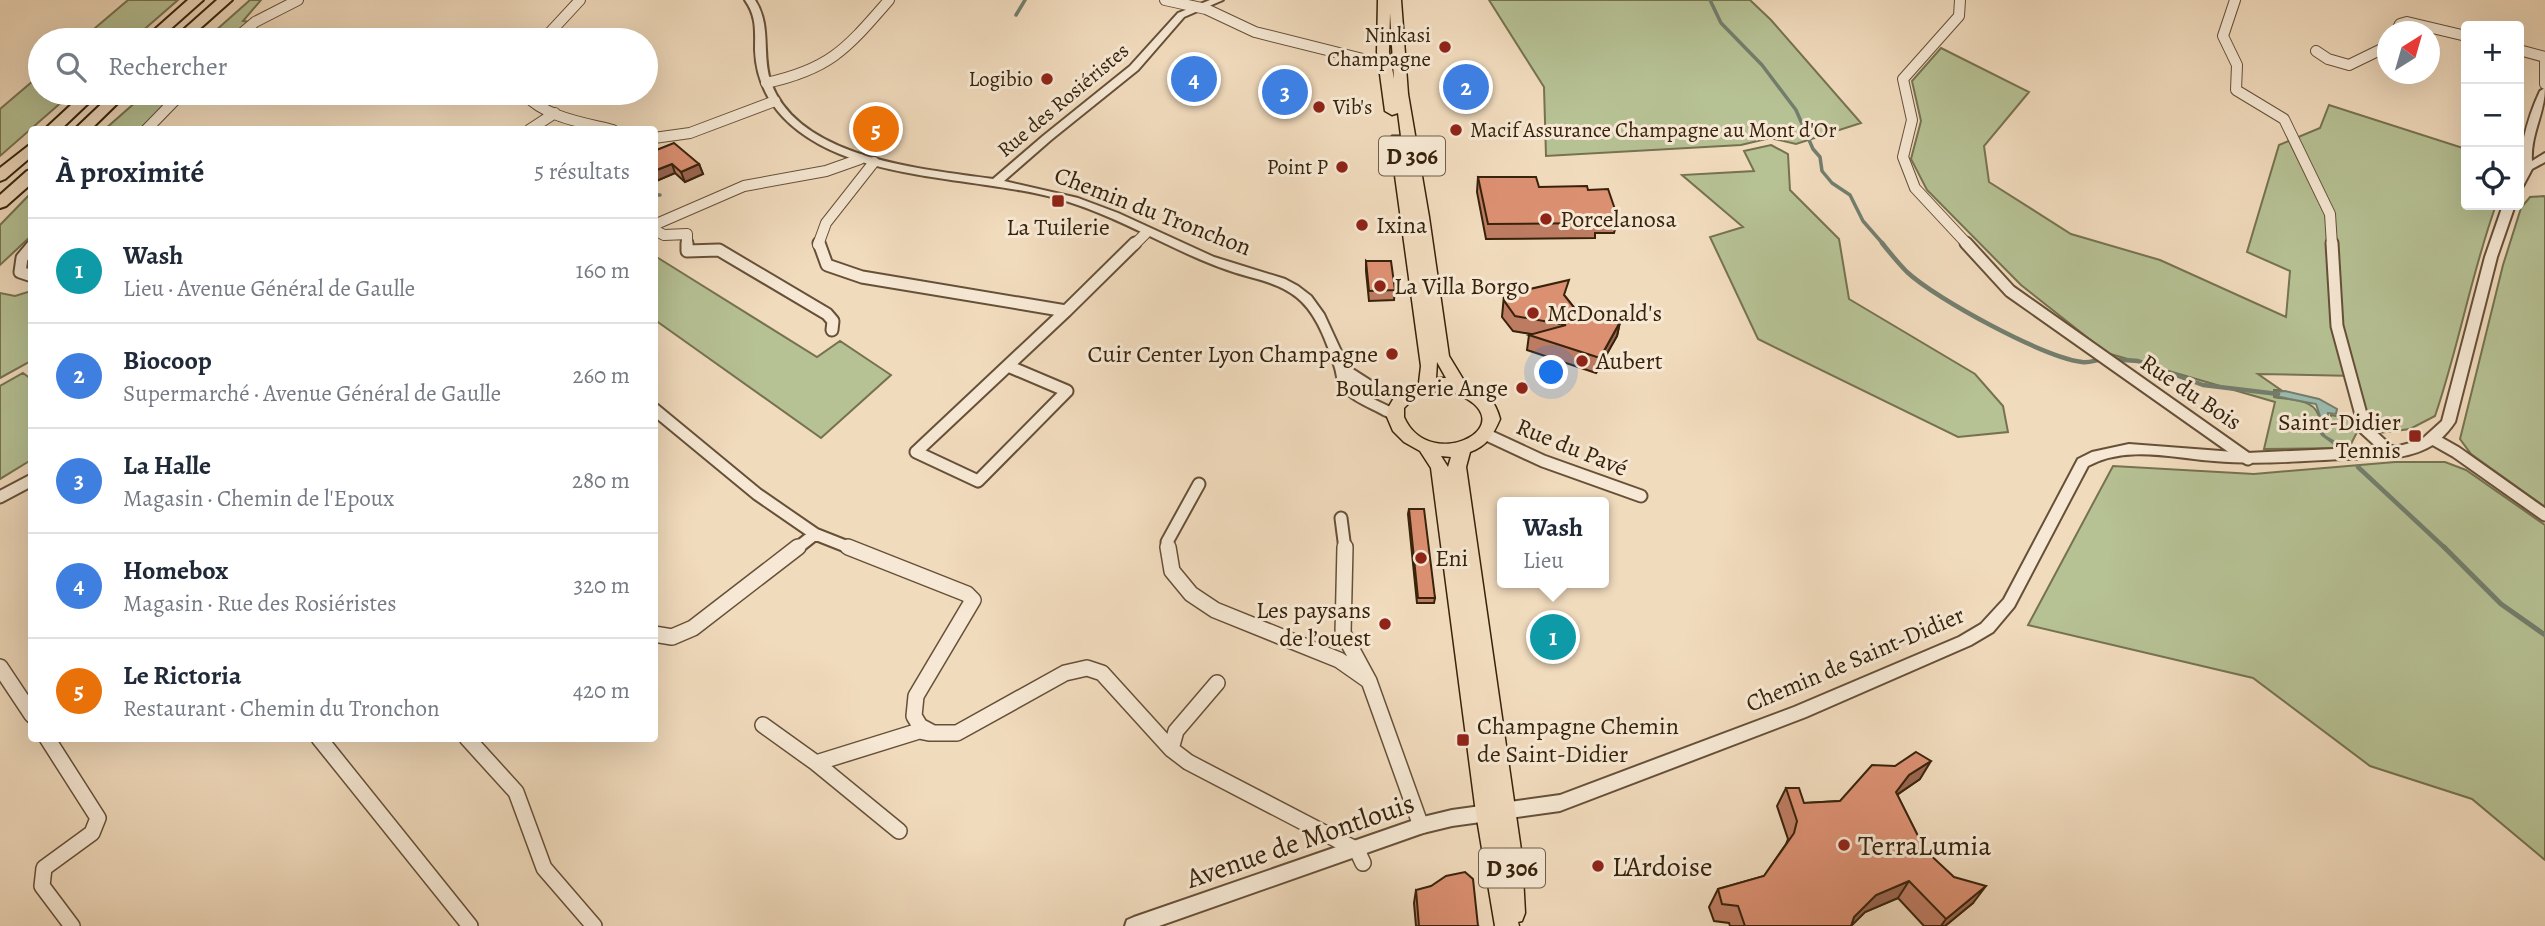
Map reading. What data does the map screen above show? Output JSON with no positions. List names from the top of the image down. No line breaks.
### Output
{"streets":{"main road":["D 306"],"street":["Rue des Rosiéristes","Chemin du Tronchon","Rue du Bois","Rue du Pavé","Chemin de Saint-Didier","Avenue de Montlouis"]},"crossings":[["Rue des Rosiéristes","Chemin du Tronchon"],["D 306","Chemin du Tronchon"],["D 306","Rue du Pavé"],["D 306","Chemin de Saint-Didier"],["D 306","Avenue de Montlouis"],["Chemin du Tronchon","Rue du Pavé"],["Rue du Bois","Chemin de Saint-Didier"],["Chemin de Saint-Didier","Avenue de Montlouis"]],"places":{"other":["Ninkasi Champagne","Logibio","Vib's","Macif Assurance Champagne au Mont d'Or","Point P","Porcelanosa","Ixina","La Villa Borgo","McDonald's","Cuir Center Lyon Champagne","Aubert","Boulangerie Ange","Eni","Les paysans de l’ouest","TerraLumia","L'Ardoise"],"transit":["La Tuilerie","Saint-Didier Tennis","Champagne Chemin de Saint-Didier"]},"north":"top right","page":{"map_buttons":["+","−"],"search":"Rechercher","pins":["4","2","3","5","1"],"heading":["À proximité","5 résultats"],"list":[{"mark":"1","name":"Wash","note":"Lieu · Avenue Général de Gaulle","value":"160 m"},{"mark":"2","name":"Biocoop","note":"Supermarché · Avenue Général de Gaulle","value":"260 m"},{"mark":"3","name":"La Halle","note":"Magasin · Chemin de l'Epoux","value":"280 m"},{"mark":"4","name":"Homebox","note":"Magasin · Rue des Rosiéristes","value":"320 m"},{"mark":"5","name":"Le Rictoria","note":"Restaurant · Chemin du Tronchon","value":"420 m"}],"popup":["Wash","Lieu"]}}
